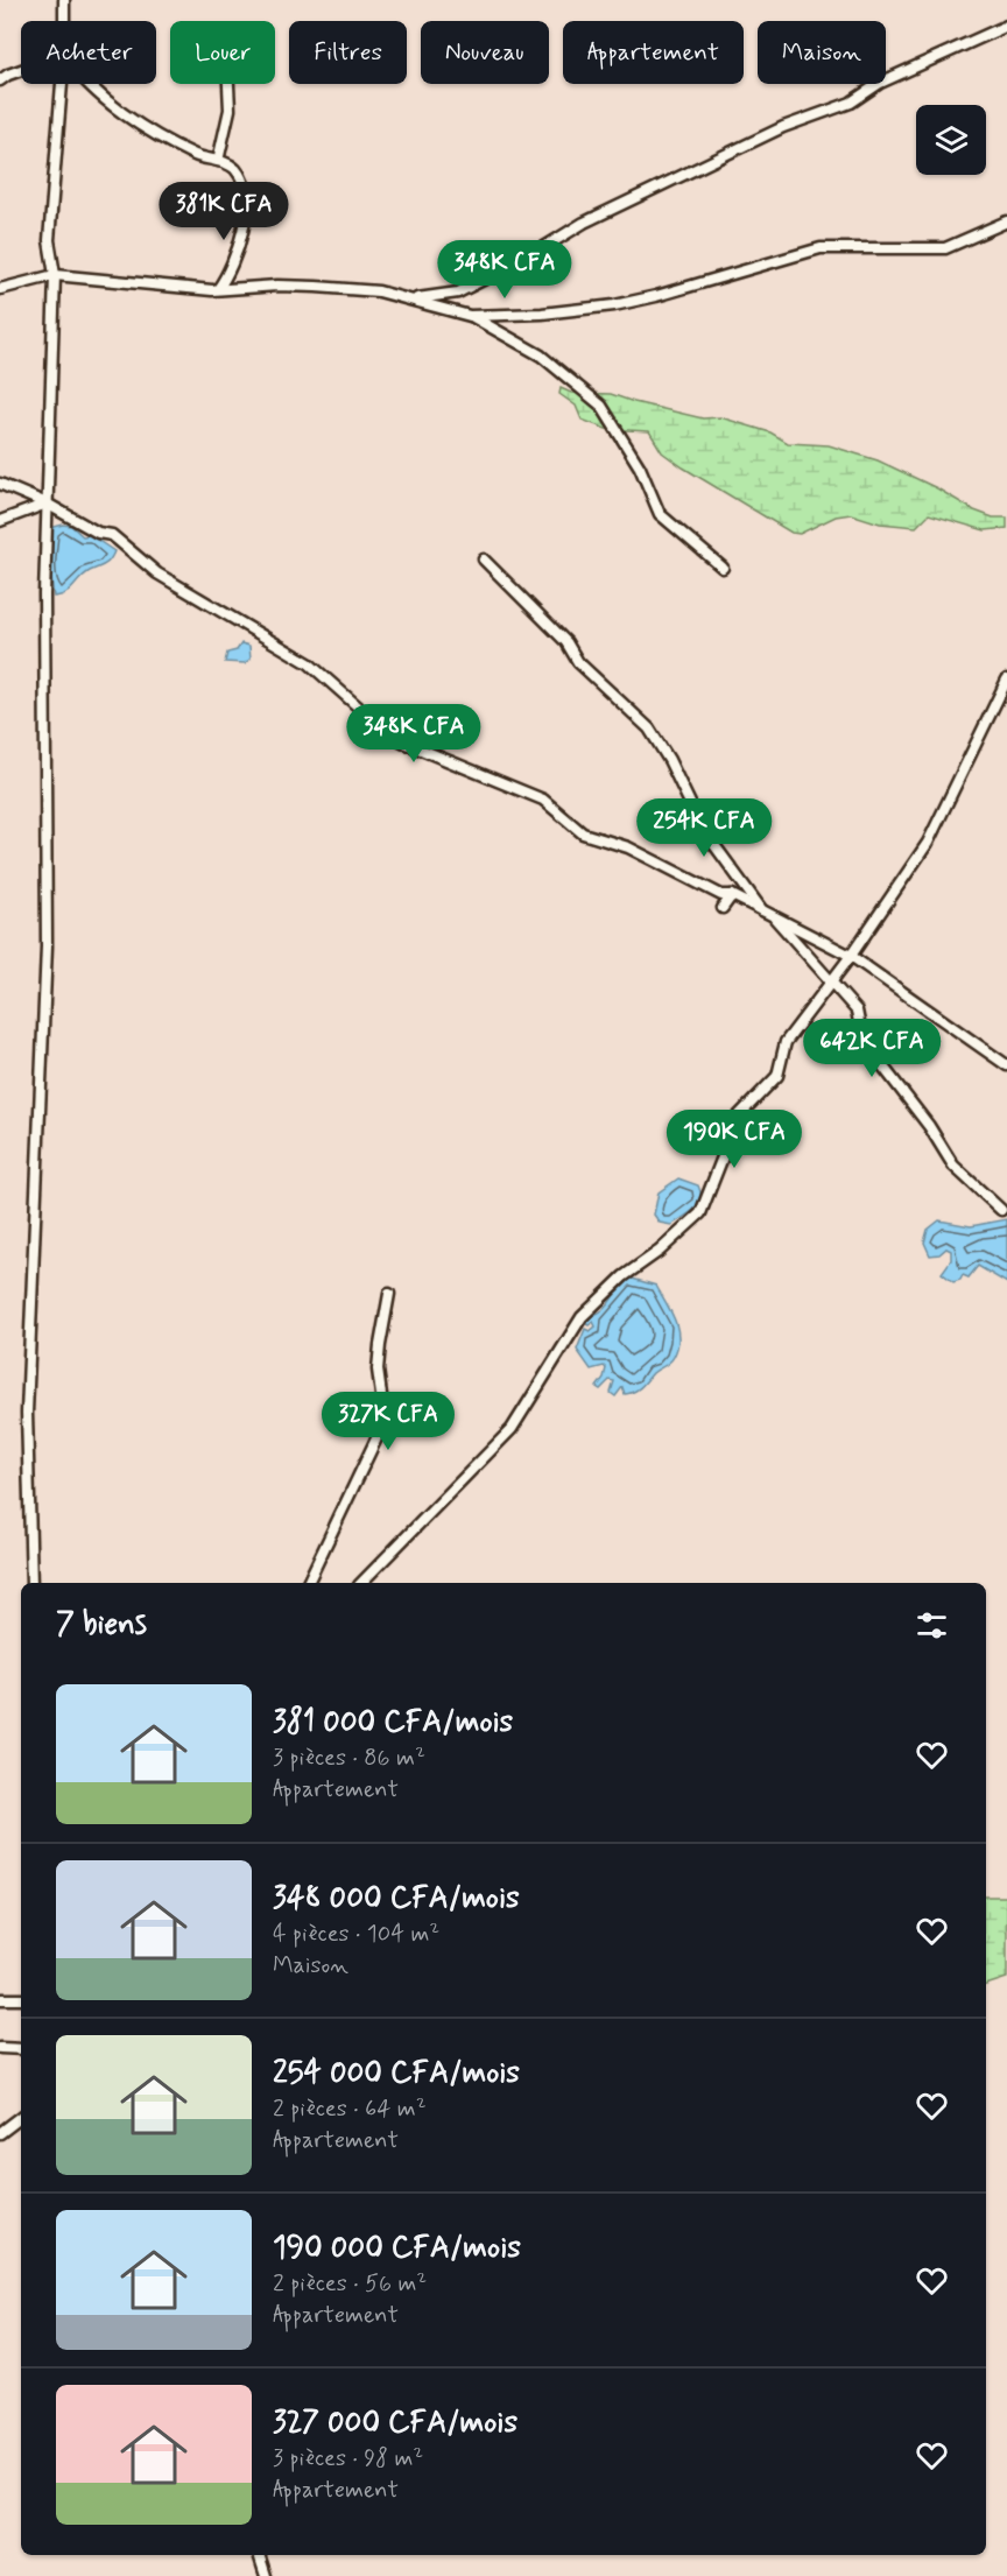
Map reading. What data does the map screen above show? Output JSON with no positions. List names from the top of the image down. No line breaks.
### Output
{"page":{"chip":["Acheter","Louer","Filtres","Nouveau","Appartement","Maison"],"price":["381K CFA","348K CFA","348K CFA","254K CFA","642K CFA","190K CFA","327K CFA"],"heading":"7 biens","list":[{"name":"381 000 CFA/mois","note":"3 pièces · 86 m² · Appartement"},{"name":"348 000 CFA/mois","note":"4 pièces · 104 m² · Maison"},{"name":"254 000 CFA/mois","note":"2 pièces · 64 m² · Appartement"},{"name":"190 000 CFA/mois","note":"2 pièces · 56 m² · Appartement"},{"name":"327 000 CFA/mois","note":"3 pièces · 98 m² · Appartement"}]}}
